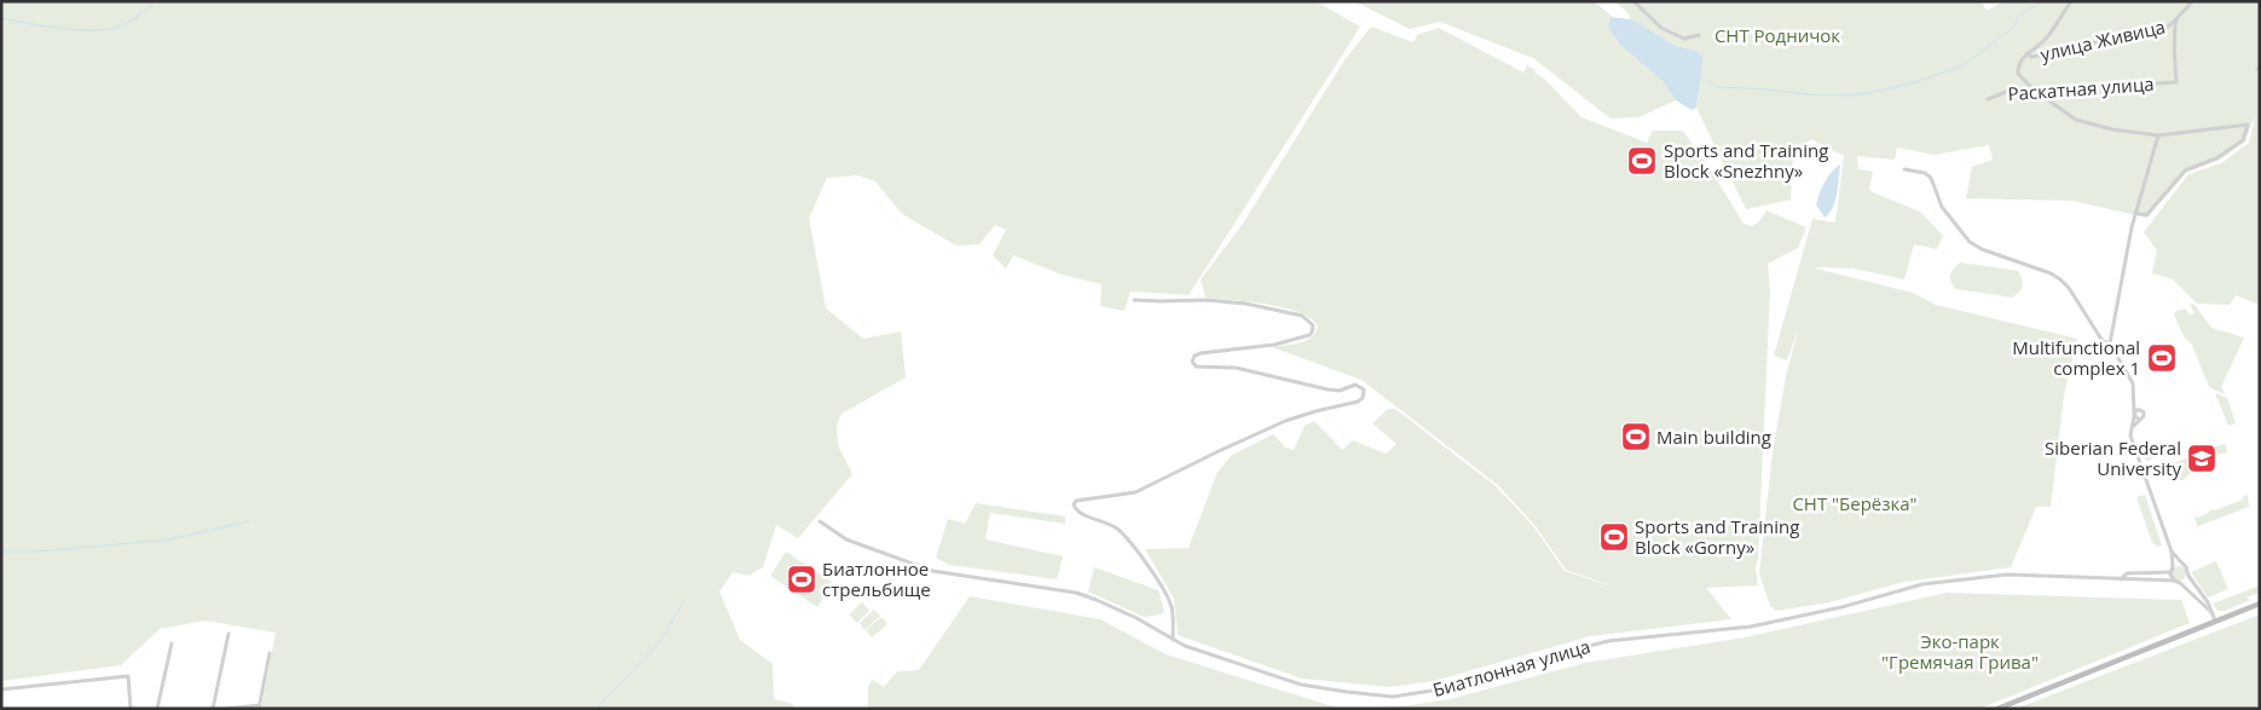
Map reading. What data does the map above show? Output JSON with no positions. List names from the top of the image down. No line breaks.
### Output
{"streets":{"street":["улица Живица","Раскатная улица","Биатлонная улица"]},"crossings":[["улица Живица","Раскатная улица"]],"parks":["СНТ Родничок","СНТ \"Берёзка\"","Эко-парк \"Гремячая Грива\""],"places":{"sports":["Sports and Training Block «Snezhny»","Multifunctional complex 1","Main building","Sports and Training Block «Gorny»","Биатлонное стрельбище"],"school or university":["Siberian Federal University"]}}
